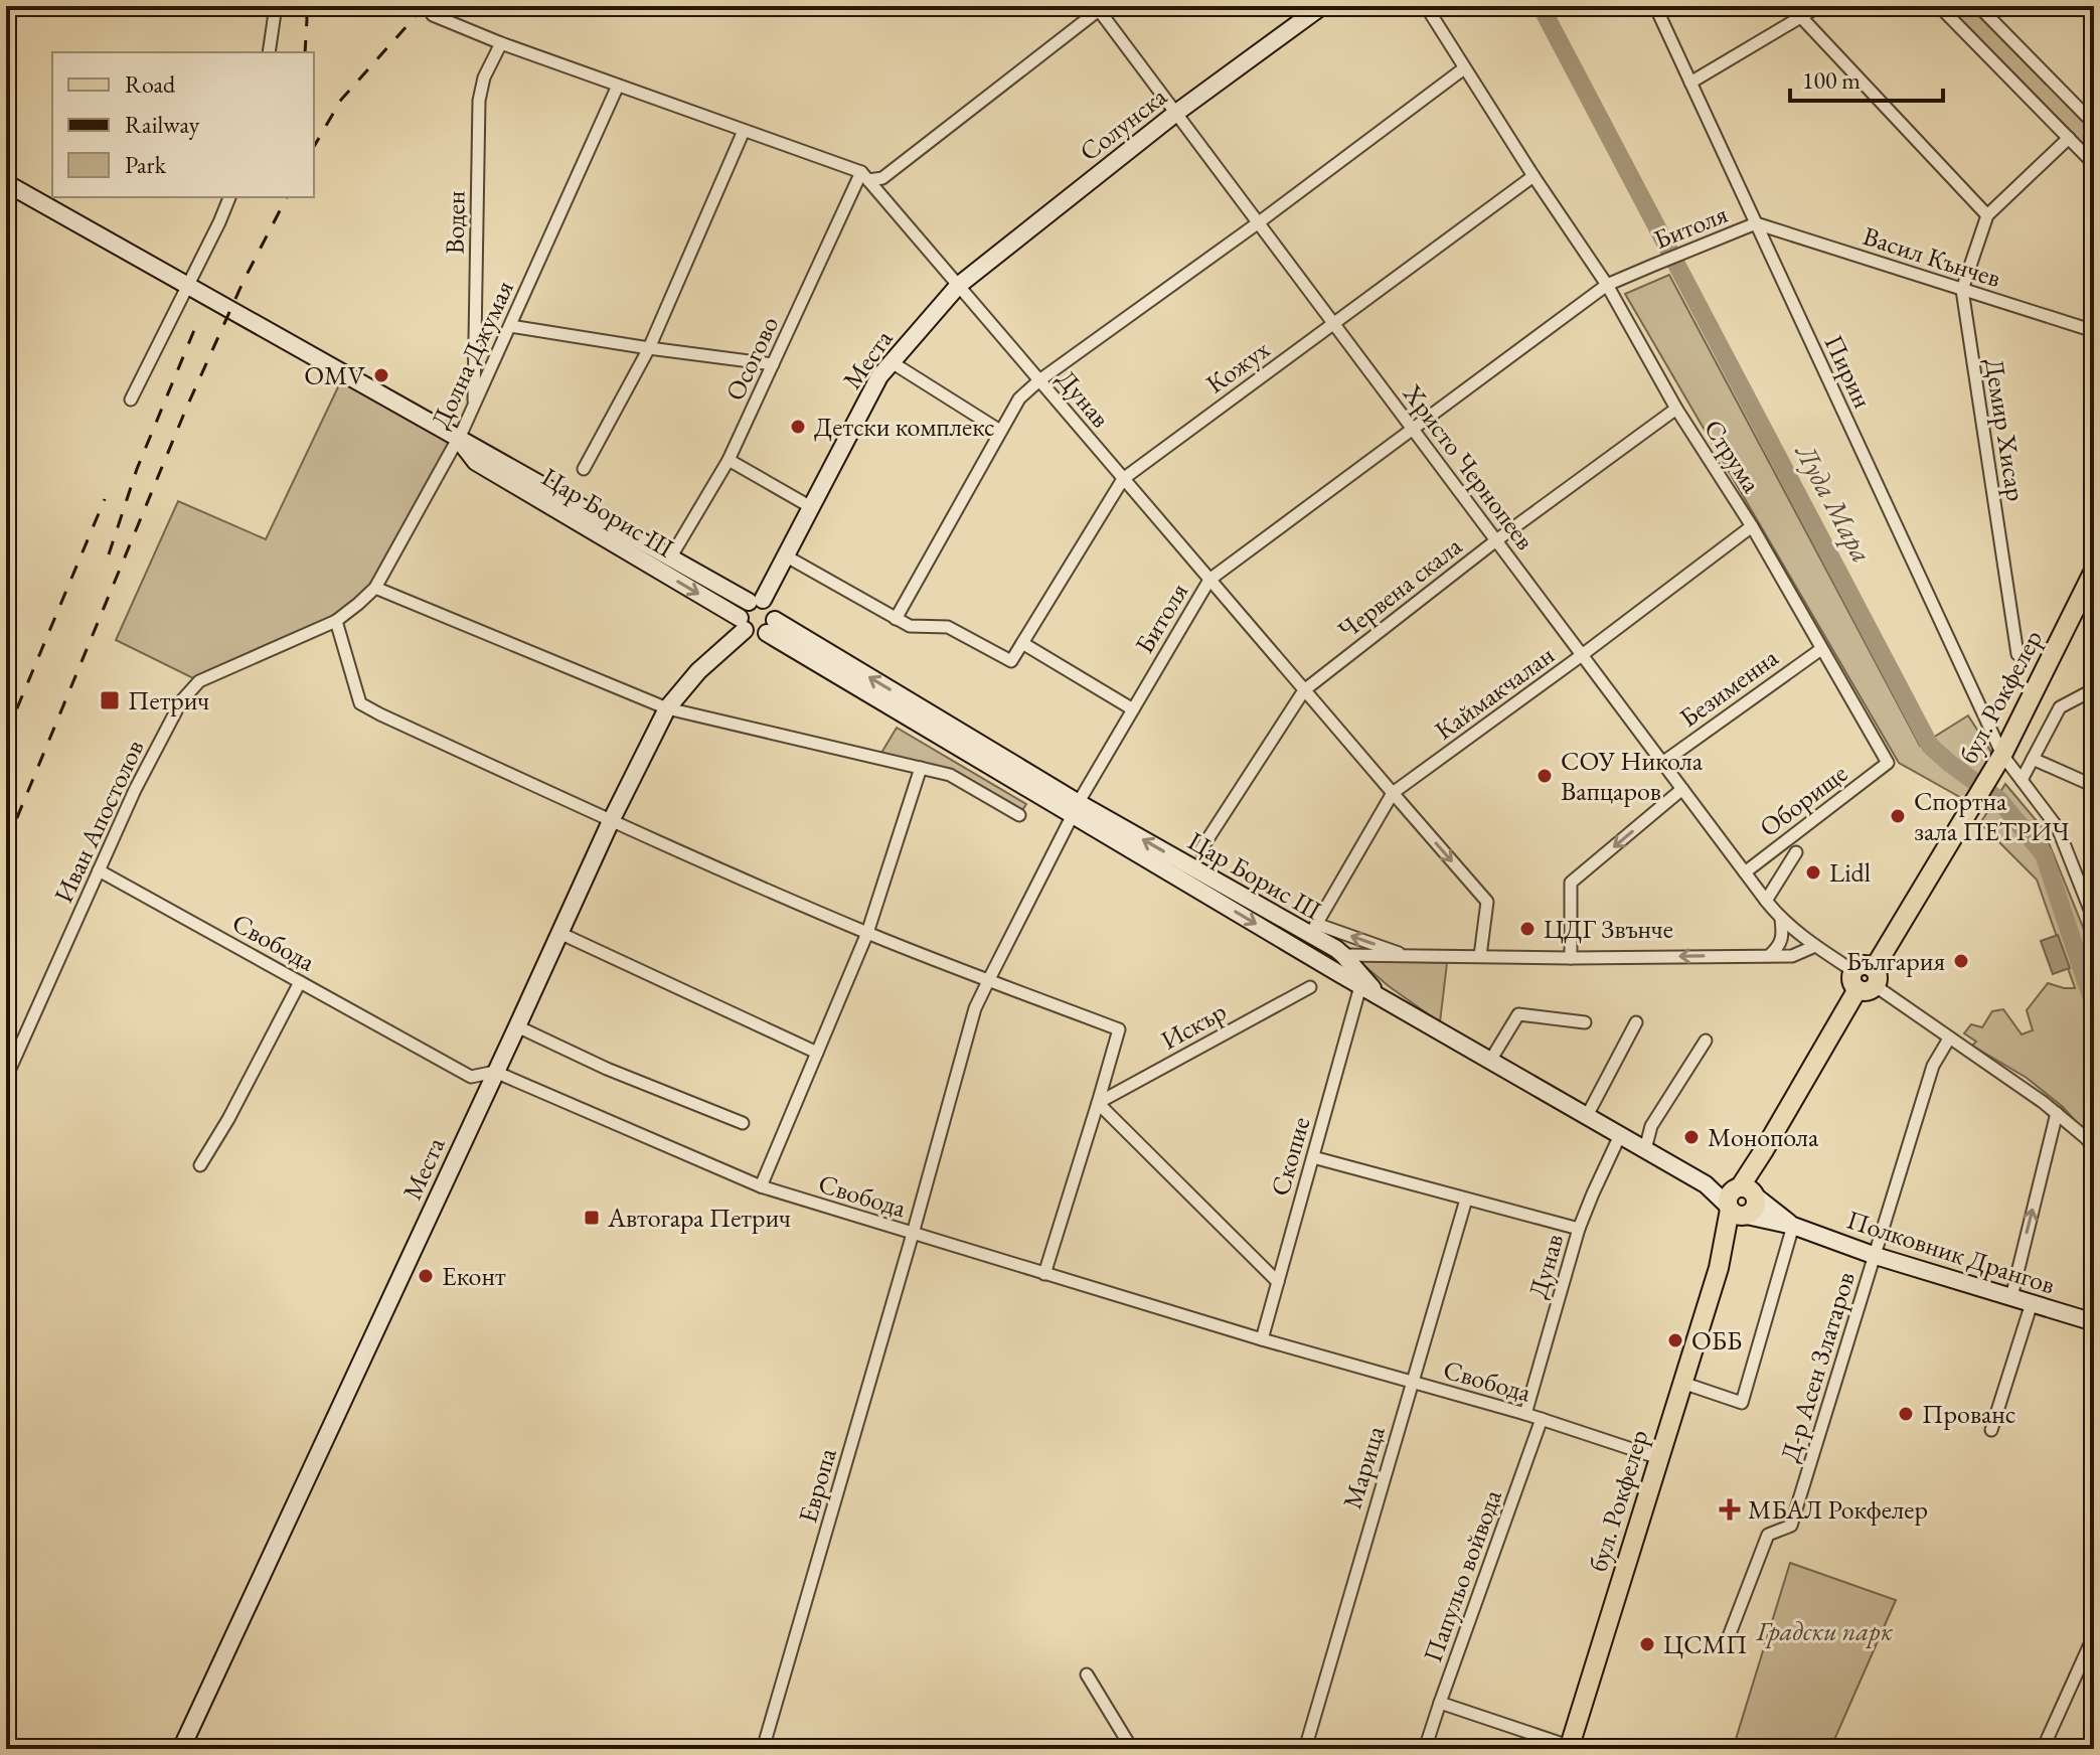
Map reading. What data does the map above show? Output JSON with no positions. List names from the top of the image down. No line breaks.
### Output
{"streets":{"main road":["Солунска","Места","Цар Борис III","бул. Рокфелер","Полковник Дрангов"],"street":["Воден","Битоля","Васил Кънчев","Долна Джумая","Осогово","Кожух","Пирин","Дунав","Демир Хисар","Струма","Христо Чернопеев","Червена скала","Безименна","Каймакчалан","Оборище","Иван Апостолов","Свобода","Искър","Скопие","Д-р Асен Златаров","Марица","Европа","Папульо войвода"]},"crossings":[["Солунска","Места"],["Солунска","Дунав"],["Солунска","Христо Чернопеев"],["Воден","Долна Джумая"],["Битоля","Васил Кънчев"],["Битоля","Пирин"],["Битоля","Дунав"],["Битоля","Струма"],["Битоля","Христо Чернопеев"],["Битоля","Цар Борис III"],["Битоля","Свобода"],["Битоля","Европа"],["Васил Кънчев","Пирин"],["Васил Кънчев","Демир Хисар"],["Долна Джумая","Цар Борис III"],["Долна Джумая","Иван Апостолов"],["Осогово","Дунав"],["Осогово","Цар Борис III"],["Места","Дунав"],["Места","Цар Борис III"],["Места","Свобода"],["Кожух","Дунав"],["Кожух","Струма"],["Кожух","Христо Чернопеев"],["Пирин","бул. Рокфелер"],["Дунав","Цар Борис III"],["Дунав","Червена скала"],["Дунав","Каймакчалан"],["Дунав","Свобода"],["Струма","Червена скала"],["Струма","Безименна"],["Струма","Каймакчалан"],["Струма","Оборище"],["Христо Чернопеев","Цар Борис III"],["Христо Чернопеев","Червена скала"],["Христо Чернопеев","Безименна"],["Христо Чернопеев","Каймакчалан"],["Христо Чернопеев","Оборище"],["Цар Борис III","Каймакчалан"],["Цар Борис III","Скопие"],["Цар Борис III","Полковник Дрангов"],["бул. Рокфелер","Свобода"],["бул. Рокфелер","Полковник Дрангов"],["Иван Апостолов","Свобода"],["Свобода","Скопие"],["Свобода","Марица"],["Свобода","Европа"],["Свобода","Папульо войвода"],["Полковник Дрангов","Д-р Асен Златаров"]],"water":["Луда Мара"],"parks":["Градски парк"],"places":{"other":["OMV","Детски комплекс","СОУ Никола Вапцаров","Спортна зала ПЕТРИЧ","Lidl","ЦДГ Звънче","България","Монопола","Еконт","ОББ","Прованс","ЦСМП"],"transit":["Петрич","Автогара Петрич"],"health":["МБАЛ Рокфелер"]},"legend":["Road","Railway","Park"],"scale_bar":"100 m"}
